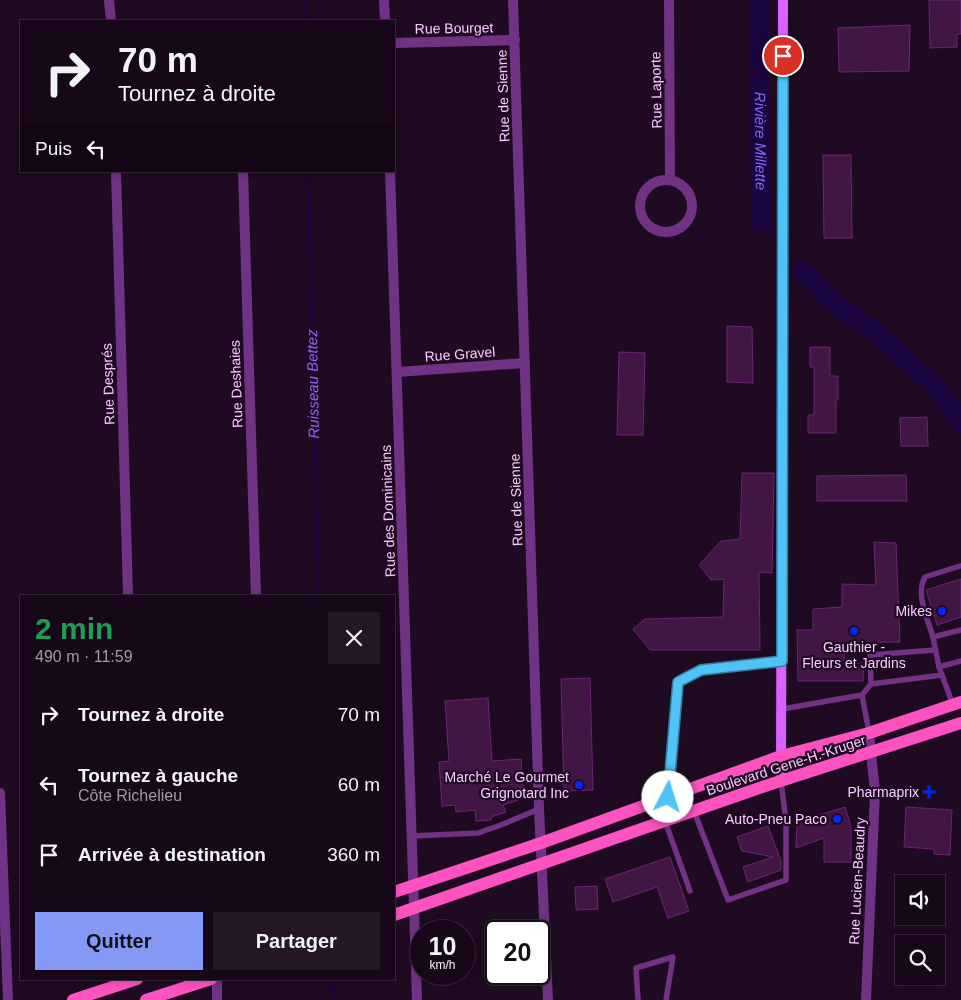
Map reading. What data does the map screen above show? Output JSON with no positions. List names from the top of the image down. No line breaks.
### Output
{"streets":{"main road":["Boulevard Gene-H.-Kruger"],"street":["Rue Bourget","Rue Laporte","Rue de Sienne","Rue Gravel","Rue Després","Rue Deshaies","Rue des Dominicains","Rue Lucien-Beaudry"]},"crossings":[["Rue Bourget","Rue de Sienne"],["Rue de Sienne","Rue Gravel"],["Rue de Sienne","Boulevard Gene-H.-Kruger"],["Rue Gravel","Rue des Dominicains"],["Rue des Dominicains","Boulevard Gene-H.-Kruger"],["Boulevard Gene-H.-Kruger","Rue Lucien-Beaudry"]],"water":["Rivière Millette","Ruisseau Bettez"],"places":{"other":["Mikes","Gauthier - Fleurs et Jardins","Marché Le Gourmet Grignotard Inc","Auto-Pneu Paco"],"health":["Pharmaprix"]},"page":{"turn":["70 m","Tournez à droite"],"then":"Puis","heading":["2 min","490 m · 11:59"],"list":[{"name":"Tournez à droite","value":"70 m"},{"name":"Tournez à gauche","note":"Côte Richelieu","value":"60 m"},{"name":"Arrivée à destination","value":"360 m"}],"buttons":["Quitter","Partager"],"speed":"10 km/h","limit":"20"}}
